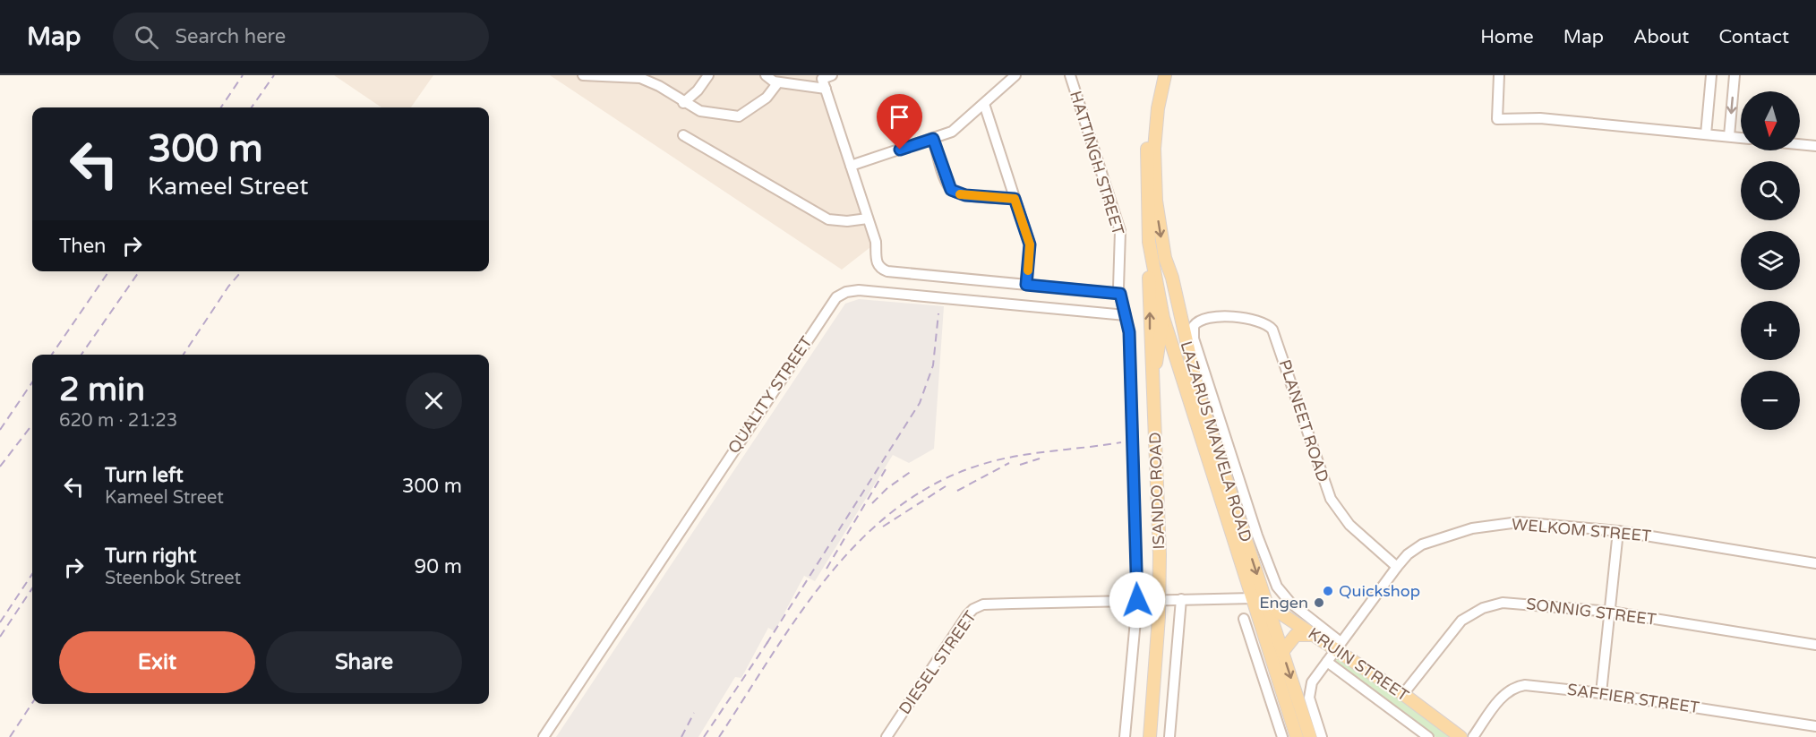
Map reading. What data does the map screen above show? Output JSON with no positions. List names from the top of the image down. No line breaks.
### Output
{"streets":{"main road":["LAZARUS MAWELA ROAD","ISANDO ROAD","KRUIN STREET"],"street":["HATTINGH STREET","QUALITY STREET","PLANEET ROAD","WELKOM STREET","SONNIG STREET","DIESEL STREET","SAFFIER STREET"]},"crossings":[["HATTINGH STREET","QUALITY STREET"],["HATTINGH STREET","ISANDO ROAD"],["QUALITY STREET","ISANDO ROAD"],["PLANEET ROAD","WELKOM STREET"],["PLANEET ROAD","KRUIN STREET"],["LAZARUS MAWELA ROAD","ISANDO ROAD"],["LAZARUS MAWELA ROAD","DIESEL STREET"],["LAZARUS MAWELA ROAD","KRUIN STREET"],["ISANDO ROAD","DIESEL STREET"],["WELKOM STREET","KRUIN STREET"],["SONNIG STREET","KRUIN STREET"],["DIESEL STREET","KRUIN STREET"]],"places":["Quickshop","Engen"],"north":"bottom","page":{"header":"Map","search":"Search here","nav":["Home","Map","About","Contact"],"map_buttons":["+","−"],"turn":["300 m","Kameel Street"],"then":"Then","heading":["2 min","620 m · 21:23"],"list":[{"name":"Turn left","note":"Kameel Street","value":"300 m"},{"name":"Turn right","note":"Steenbok Street","value":"90 m"}],"buttons":["Exit","Share"]}}
